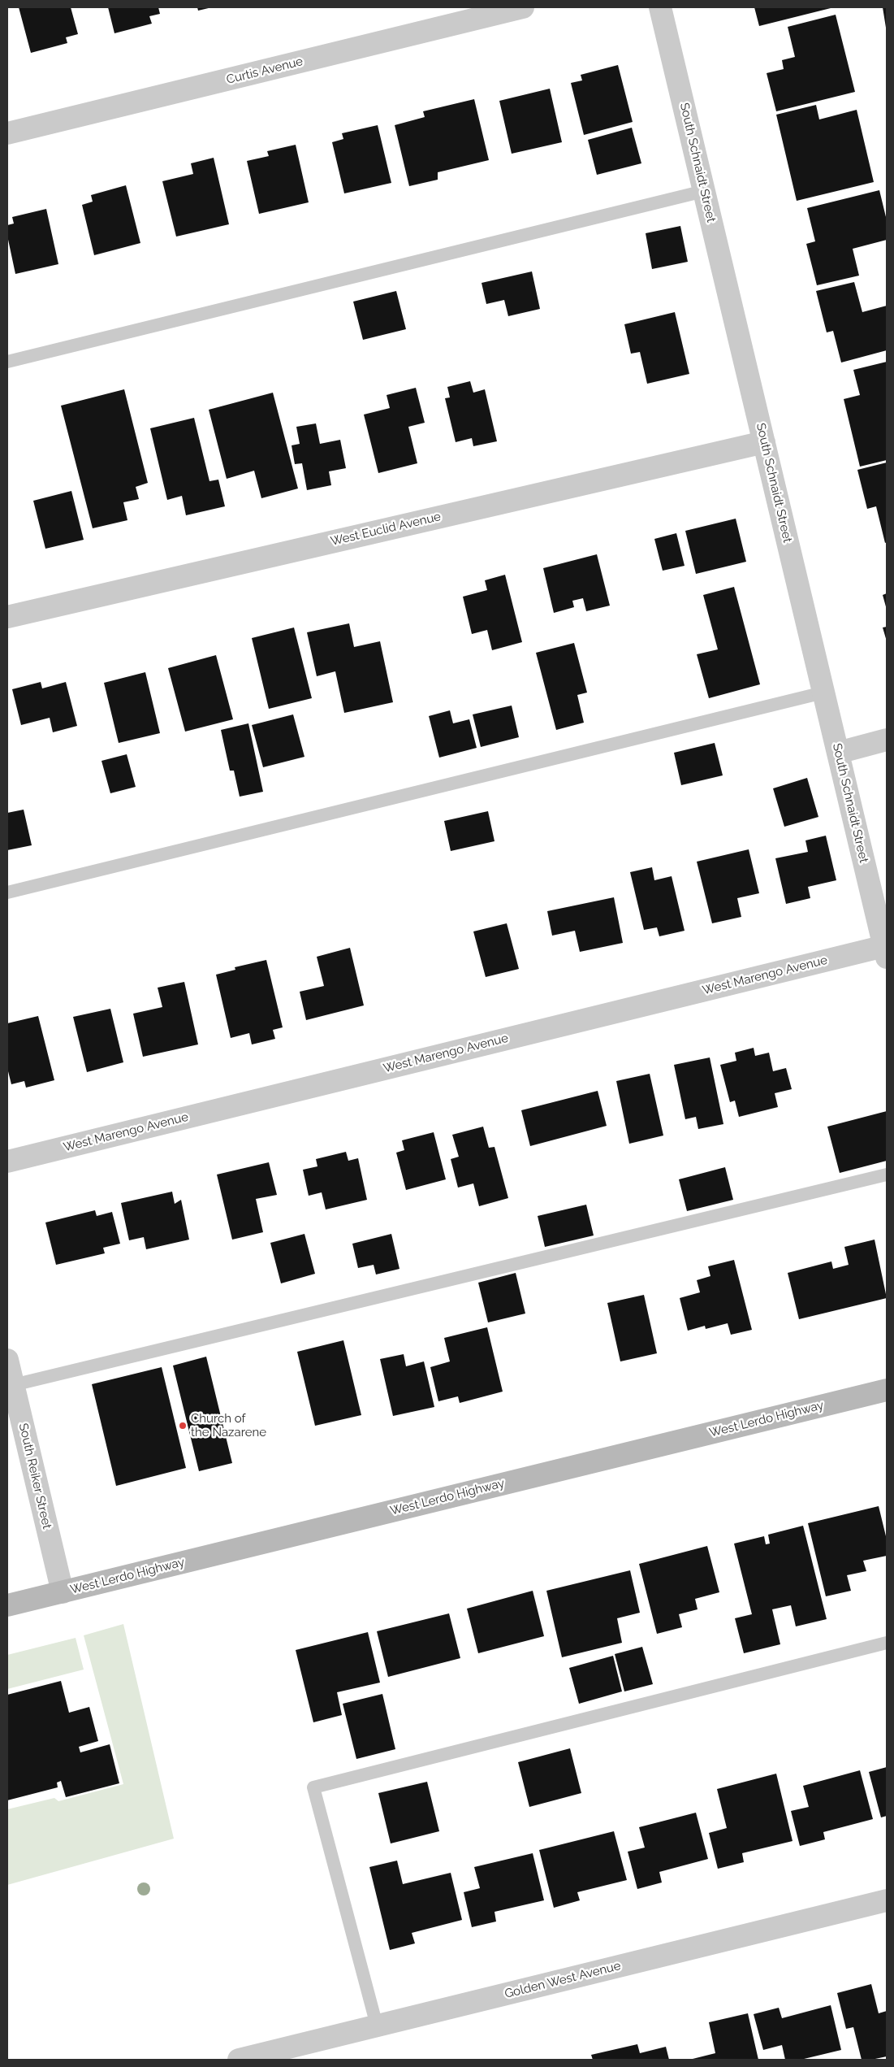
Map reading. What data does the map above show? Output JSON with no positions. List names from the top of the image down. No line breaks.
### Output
{"streets":{"main road":["West Lerdo Highway"],"street":["Curtis Avenue","South Schnaidt Street","West Euclid Avenue","West Marengo Avenue","South Reiker Street","Golden West Avenue"]},"crossings":[["South Schnaidt Street","West Euclid Avenue"],["South Schnaidt Street","West Marengo Avenue"],["West Lerdo Highway","South Reiker Street"]],"places":["Church of the Nazarene"]}
